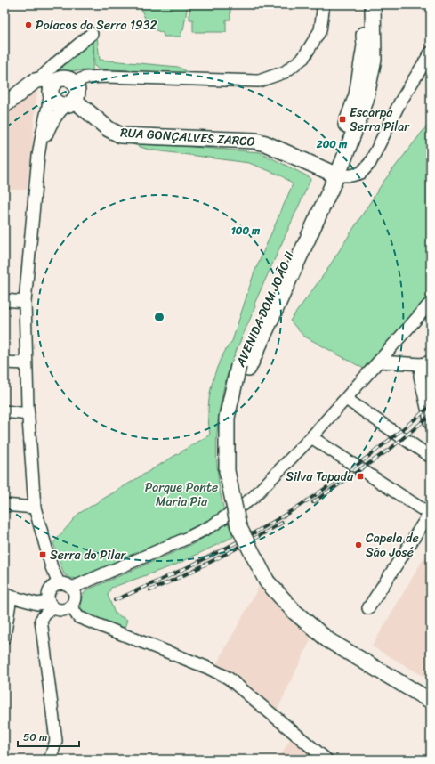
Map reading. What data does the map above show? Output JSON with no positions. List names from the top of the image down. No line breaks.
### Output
{"streets":{"main road":["RUA GONÇALVES ZARCO","AVENIDA DOM JOÃO II"]},"crossings":[["RUA GONÇALVES ZARCO","AVENIDA DOM JOÃO II"]],"parks":["Parque Ponte Maria Pia"],"places":{"other":["Polacos da Serra 1932","Capela de São José"],"transit":["Escarpa Serra Pilar","Silva Tapada","Serra do Pilar"]},"scale_bar":"50 m","rings":["200 m","100 m"]}
